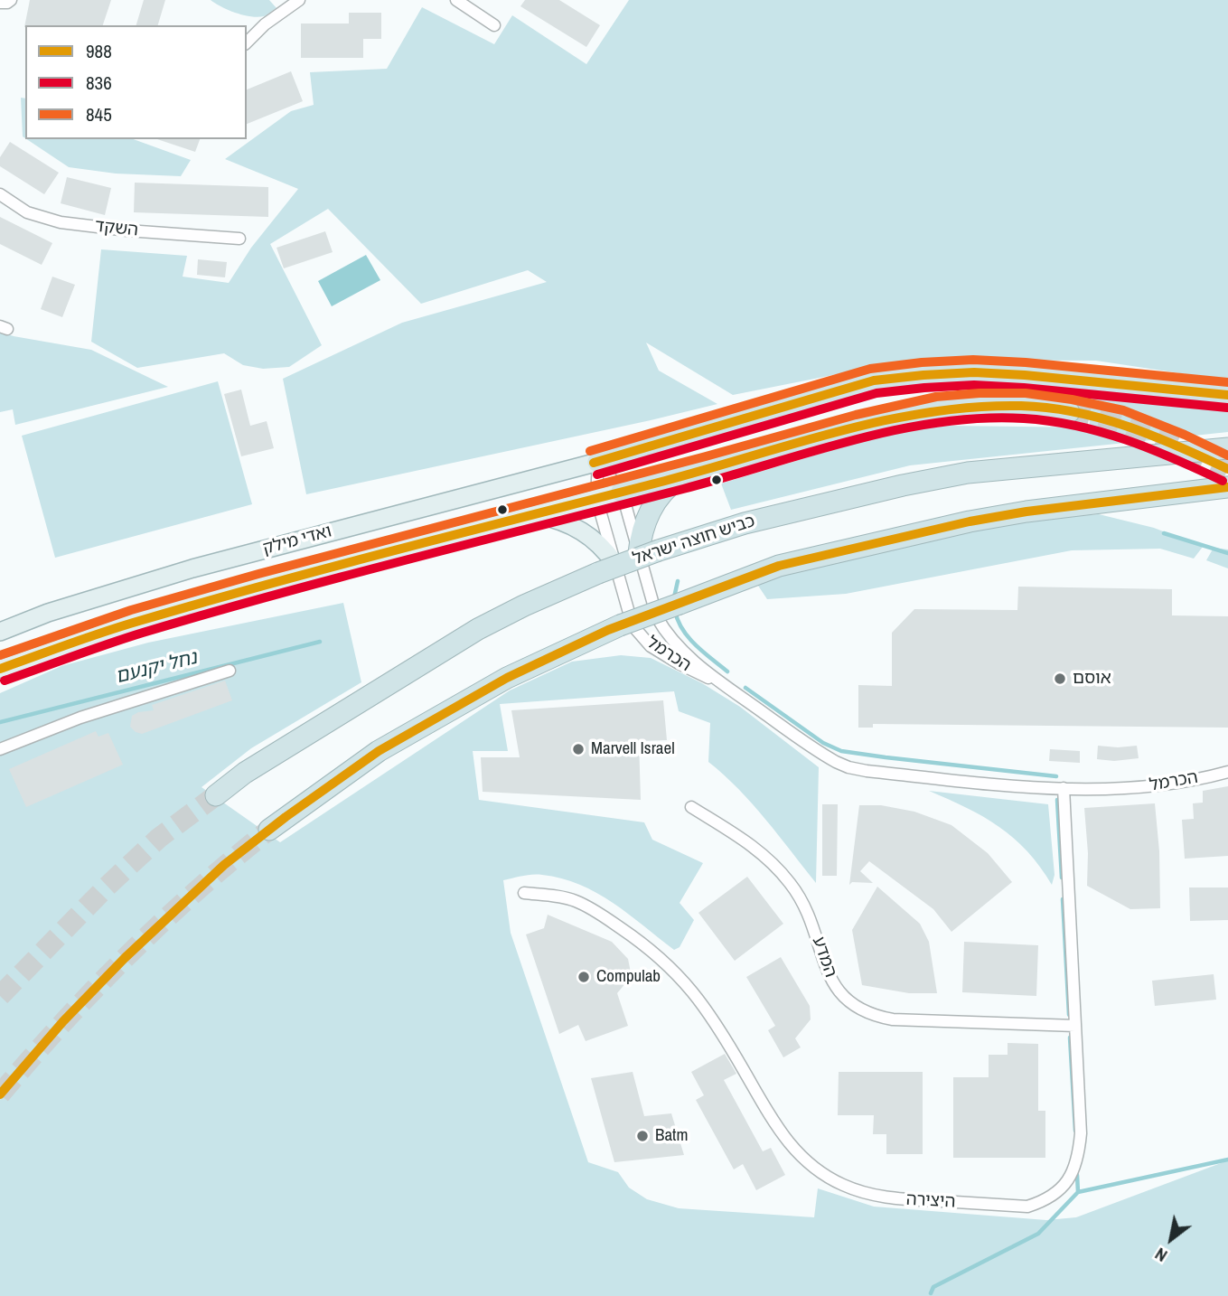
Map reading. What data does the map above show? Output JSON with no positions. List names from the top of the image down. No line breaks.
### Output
{"streets":{"highway":["כביש חוצה ישראל"],"main road":["ואדי מילק"],"street":["השקד","הכרמל","המדע","היצירה"]},"crossings":[["ואדי מילק","הכרמל"],["כביש חוצה ישראל","הכרמל"],["הכרמל","היצירה"],["המדע","היצירה"]],"water":["נחל יקנעם"],"places":["אוסם","Marvell Israel","Compulab","Batm"],"lines":["transit line 845","transit line 988","transit line 836"],"legend":["988","836","845"],"north":"bottom left"}
